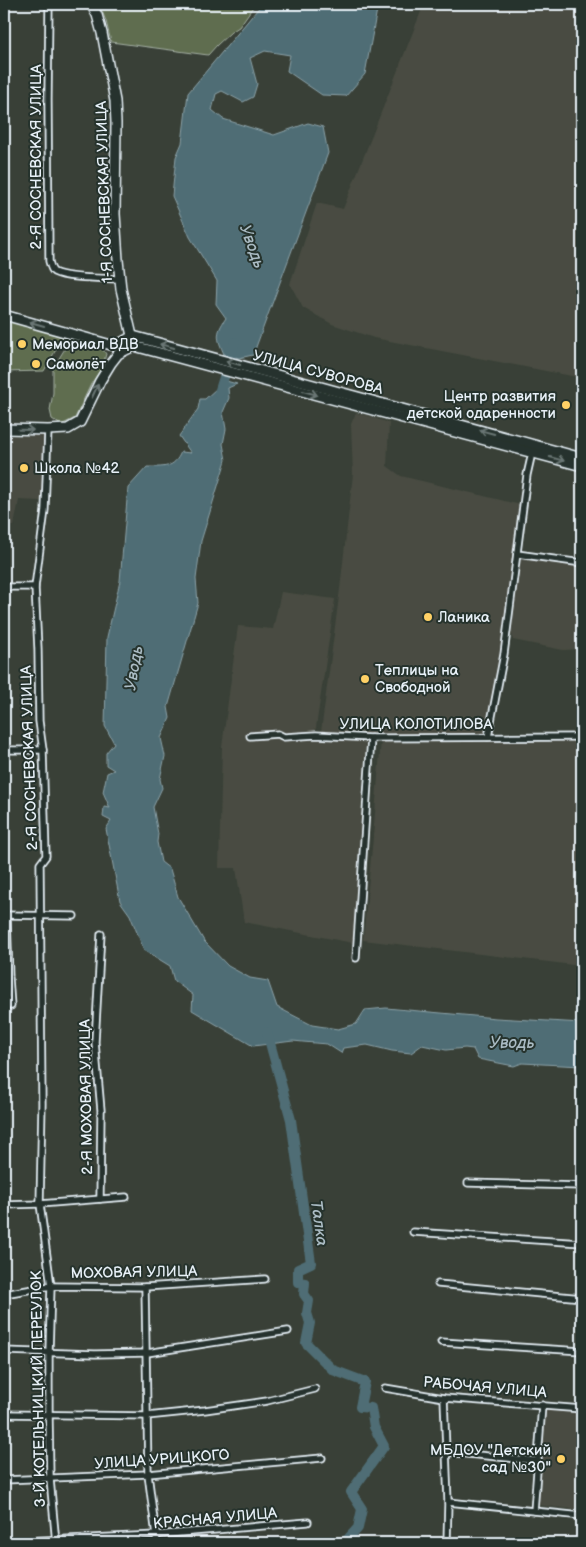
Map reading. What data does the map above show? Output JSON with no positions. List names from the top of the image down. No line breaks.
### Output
{"streets":{"main road":["1-Я СОСНЕВСКАЯ УЛИЦА","УЛИЦА СУВОРОВА"],"street":["2-Я СОСНЕВСКАЯ УЛИЦА","УЛИЦА КОЛОТИЛОВА","2-Я МОХОВАЯ УЛИЦА","МОХОВАЯ УЛИЦА","РАБОЧАЯ УЛИЦА","3-Й КОТЕЛЬНИЦКИЙ ПЕРЕУЛОК","УЛИЦА УРИЦКОГО","КРАСНАЯ УЛИЦА"]},"crossings":[["2-Я СОСНЕВСКАЯ УЛИЦА","1-Я СОСНЕВСКАЯ УЛИЦА"],["2-Я СОСНЕВСКАЯ УЛИЦА","3-Й КОТЕЛЬНИЦКИЙ ПЕРЕУЛОК"],["1-Я СОСНЕВСКАЯ УЛИЦА","УЛИЦА СУВОРОВА"],["МОХОВАЯ УЛИЦА","3-Й КОТЕЛЬНИЦКИЙ ПЕРЕУЛОК"],["3-Й КОТЕЛЬНИЦКИЙ ПЕРЕУЛОК","УЛИЦА УРИЦКОГО"],["3-Й КОТЕЛЬНИЦКИЙ ПЕРЕУЛОК","КРАСНАЯ УЛИЦА"]],"water":["Уводь","Талка"],"places":["Мемориал ВДВ","Самолёт","Центр развития детской одаренности","Школа №42","Ланика","Теплицы на Свободной","МБДОУ \"Детский сад №30\""]}
